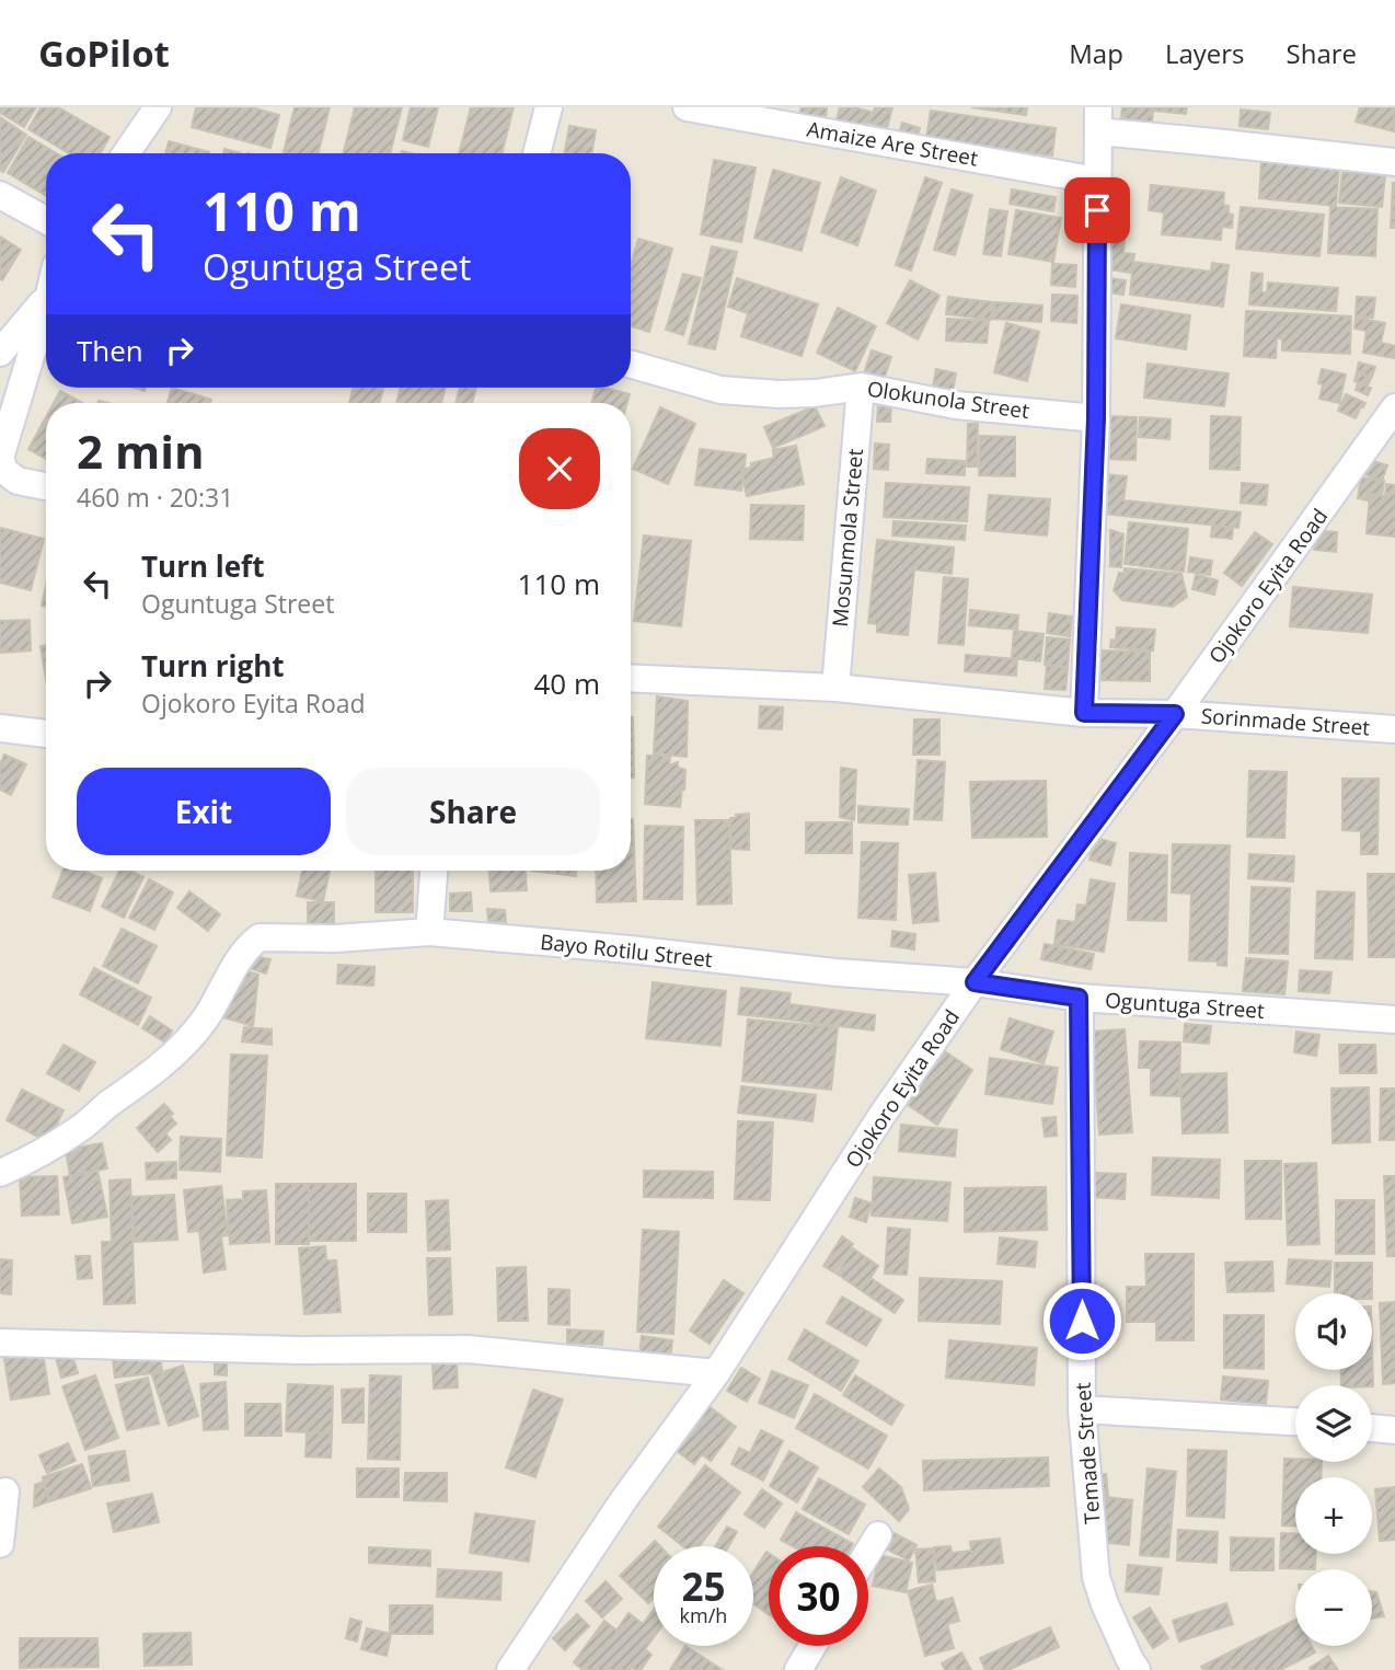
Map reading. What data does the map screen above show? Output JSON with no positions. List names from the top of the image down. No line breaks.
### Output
{"streets":{"street":["Amaize Are Street","Olokunola Street","Mosunmola Street","Ojokoro Eyita Road","Sorinmade Street","Bayo Rotilu Street","Oguntuga Street","Temade Street"]},"crossings":[["Olokunola Street","Mosunmola Street"],["Mosunmola Street","Sorinmade Street"],["Ojokoro Eyita Road","Sorinmade Street"],["Ojokoro Eyita Road","Bayo Rotilu Street"],["Ojokoro Eyita Road","Oguntuga Street"],["Bayo Rotilu Street","Oguntuga Street"],["Oguntuga Street","Temade Street"]],"page":{"header":"GoPilot","nav":["Map","Layers","Share"],"turn":["110 m","Oguntuga Street"],"then":"Then","heading":["2 min","460 m · 20:31"],"list":[{"name":"Turn left","note":"Oguntuga Street","value":"110 m"},{"name":"Turn right","note":"Ojokoro Eyita Road","value":"40 m"}],"buttons":["Exit","Share"],"map_buttons":["+","−"],"speed":"25 km/h","limit":"30"}}
